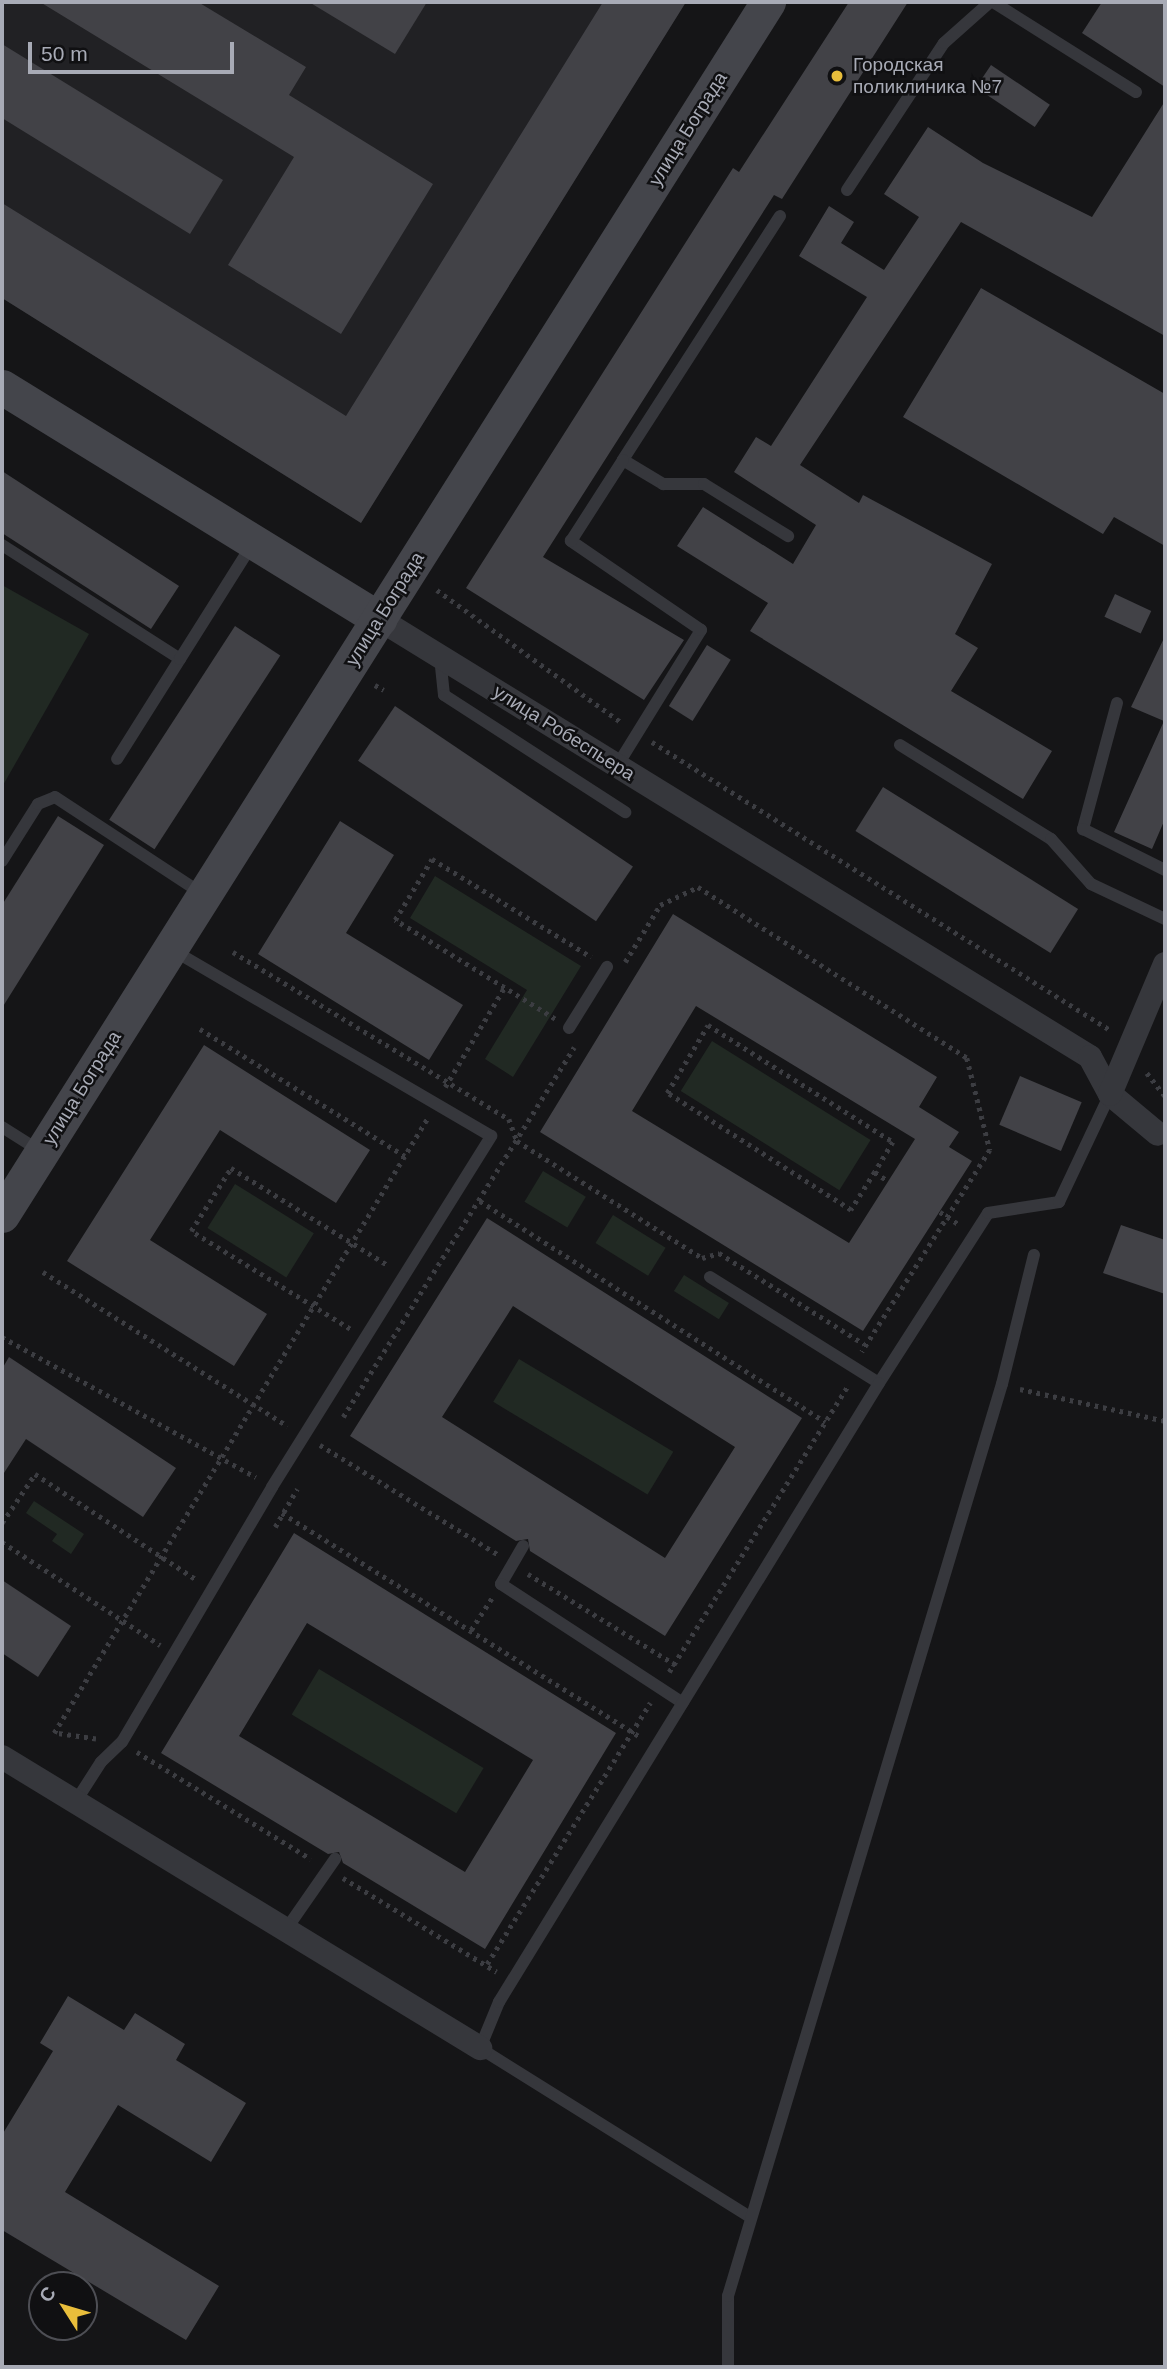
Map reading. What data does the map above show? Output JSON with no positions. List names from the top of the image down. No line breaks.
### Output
{"streets":{"main road":["улица Бограда","улица Робеспьера"]},"crossings":[["улица Бограда","улица Робеспьера"]],"places":["Городская поликлиника №7"],"scale_bar":"50 m","north":"top left"}
